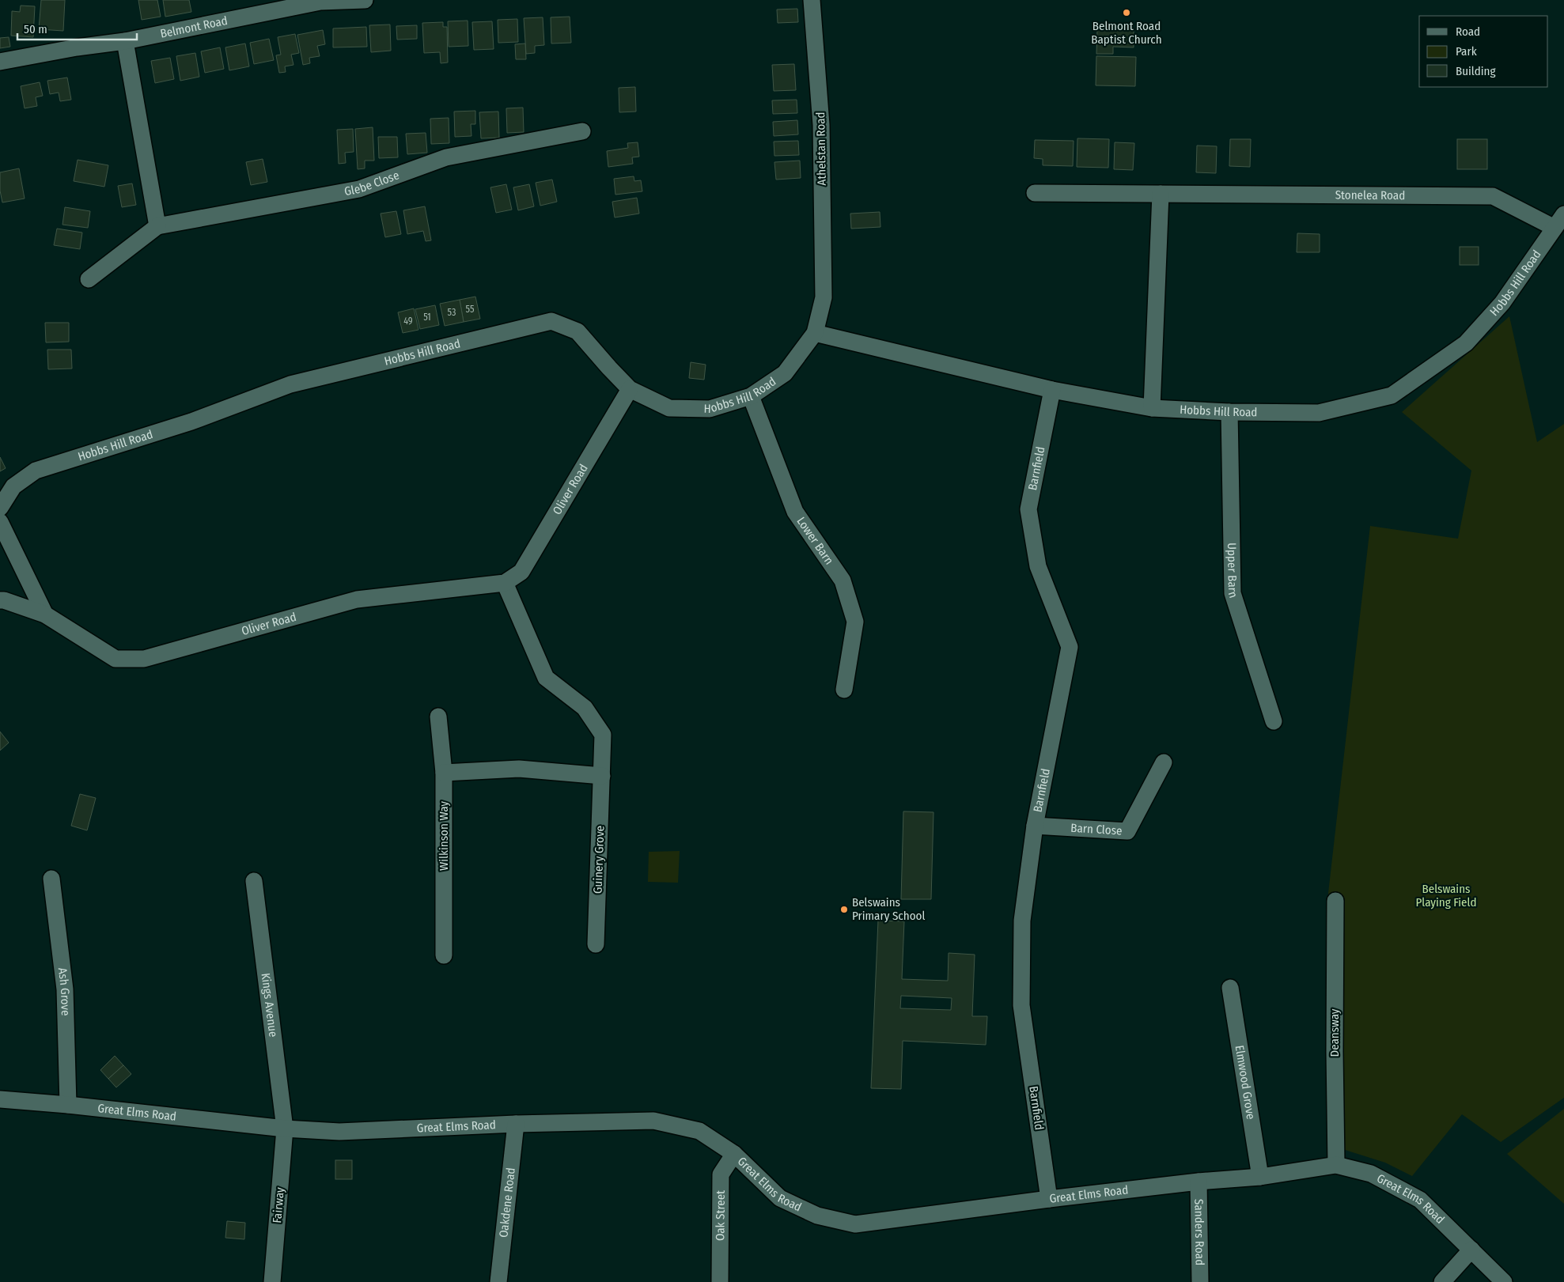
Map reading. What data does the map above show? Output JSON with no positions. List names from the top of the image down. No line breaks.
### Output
{"streets":{"street":["Belmont Road","Athelstan Road","Glebe Close","Stonelea Road","Hobbs Hill Road","Barnfield","Oliver Road","Lower Barn","Upper Barn","Barn Close","Wilkinson Way","Guinery Grove","Ash Grove","Kings Avenue","Deansway","Elmwood Grove","Great Elms Road","Oakdene Road","Fairway","Oak Street","Sanders Road"]},"crossings":[["Athelstan Road","Hobbs Hill Road"],["Stonelea Road","Hobbs Hill Road"],["Hobbs Hill Road","Barnfield"],["Hobbs Hill Road","Oliver Road"],["Hobbs Hill Road","Lower Barn"],["Hobbs Hill Road","Upper Barn"],["Barnfield","Barn Close"],["Barnfield","Great Elms Road"],["Oliver Road","Guinery Grove"],["Ash Grove","Great Elms Road"],["Kings Avenue","Great Elms Road"],["Kings Avenue","Fairway"],["Deansway","Great Elms Road"],["Elmwood Grove","Great Elms Road"],["Great Elms Road","Oakdene Road"],["Great Elms Road","Fairway"],["Great Elms Road","Oak Street"],["Great Elms Road","Sanders Road"]],"parks":["Belswains Playing Field"],"places":["Belmont Road Baptist Church","Belswains Primary School"],"house_numbers":["55","53","51","49"],"legend":["Road","Park","Building"],"scale_bar":"50 m"}
